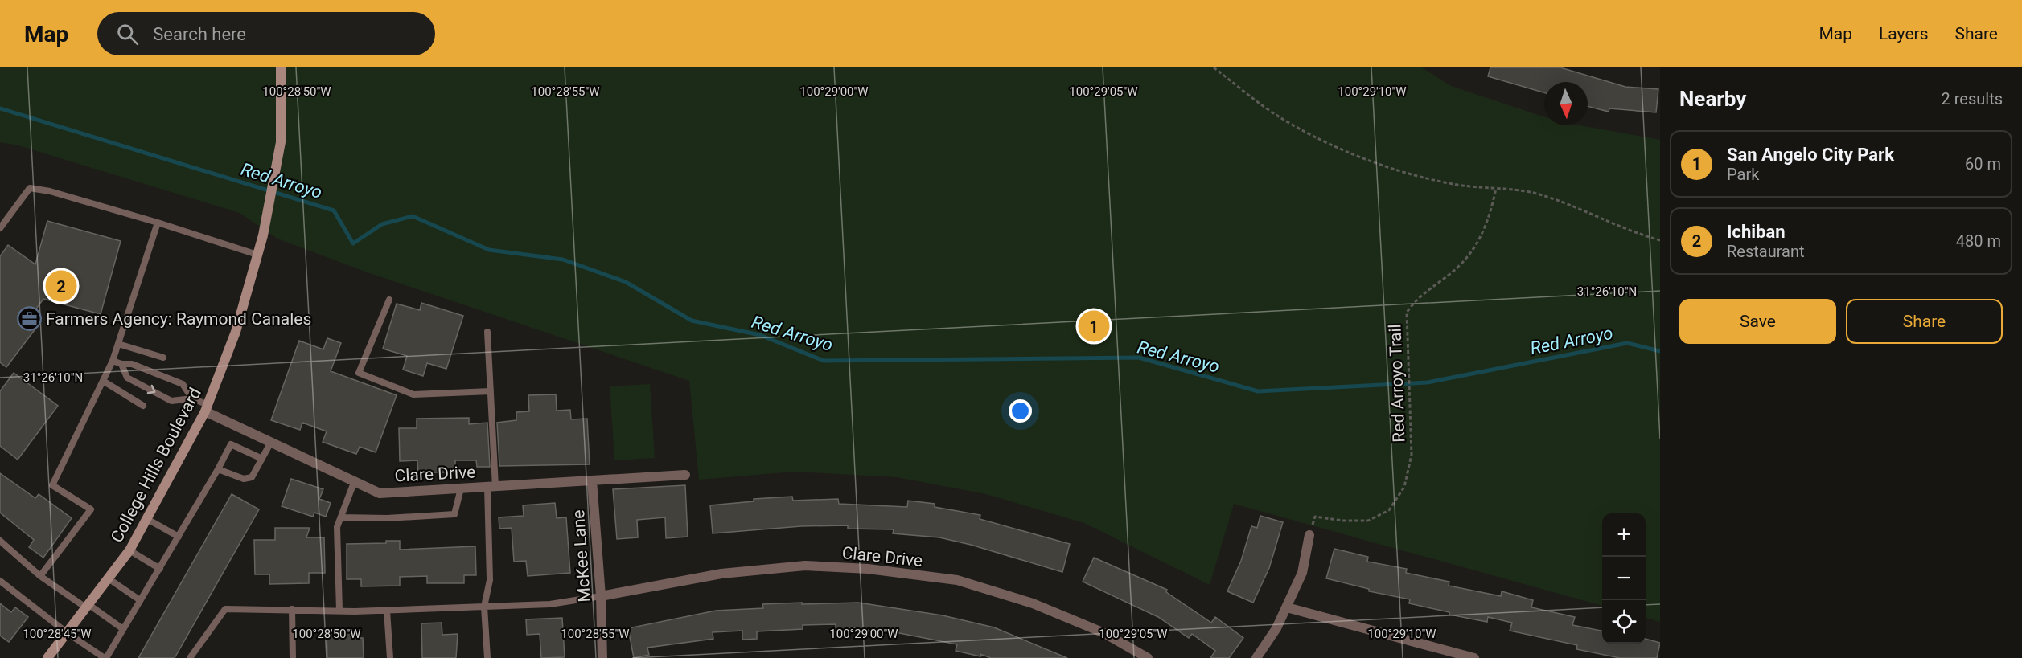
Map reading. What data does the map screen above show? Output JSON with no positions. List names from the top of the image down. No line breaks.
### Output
{"streets":{"street":["College Hills Boulevard","Clare Drive","McKee Lane"],"path":["Red Arroyo Trail"]},"crossings":[["College Hills Boulevard","Clare Drive"],["Clare Drive","McKee Lane"]],"water":["Red Arroyo"],"places":{"office":["Farmers Agency: Raymond Canales"]},"north":"bottom","page":{"header":"Map","search":"Search here","nav":["Map","Layers","Share"],"heading":["Nearby","2 results"],"list":[{"mark":"1","name":"San Angelo City Park","note":"Park","value":"60 m"},{"mark":"2","name":"Ichiban","note":"Restaurant","value":"480 m"}],"pins":["2","1"],"buttons":["Save","Share"],"map_buttons":["+","−"]},"coordinates":["100°28'50\"W","100°28'55\"W","100°29'00\"W","100°29'05\"W","100°29'10\"W","31°26'10\"N","100°28'45\"W"]}
